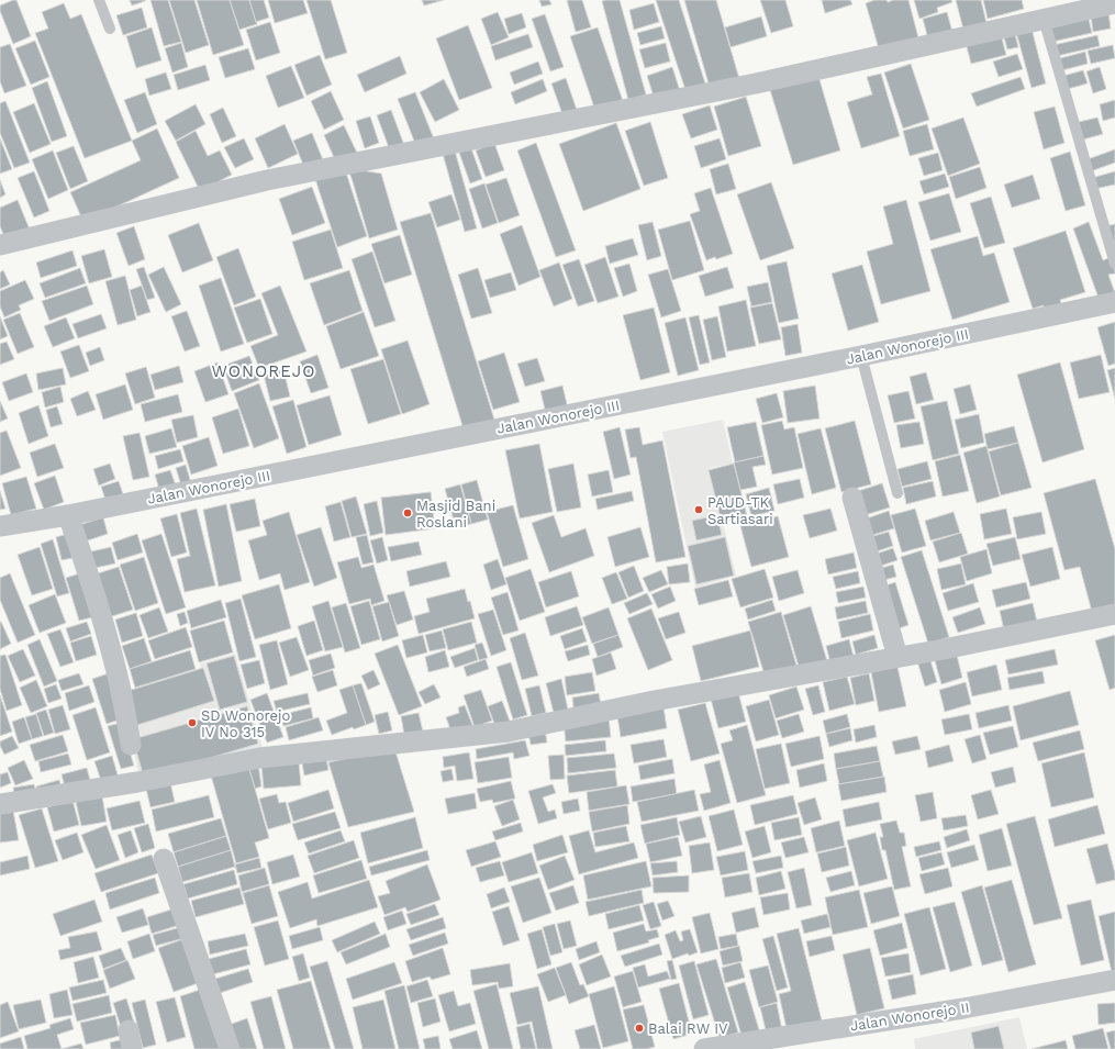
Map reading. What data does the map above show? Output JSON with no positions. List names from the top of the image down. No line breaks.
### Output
{"streets":{"street":["Jalan Wonorejo III","Jalan Wonorejo II"]},"districts":["WONOREJO"],"places":["PAUD-TK Sartiasari","Masjid Bani Roslani","SD Wonorejo IV No 315","Balai RW IV"]}
